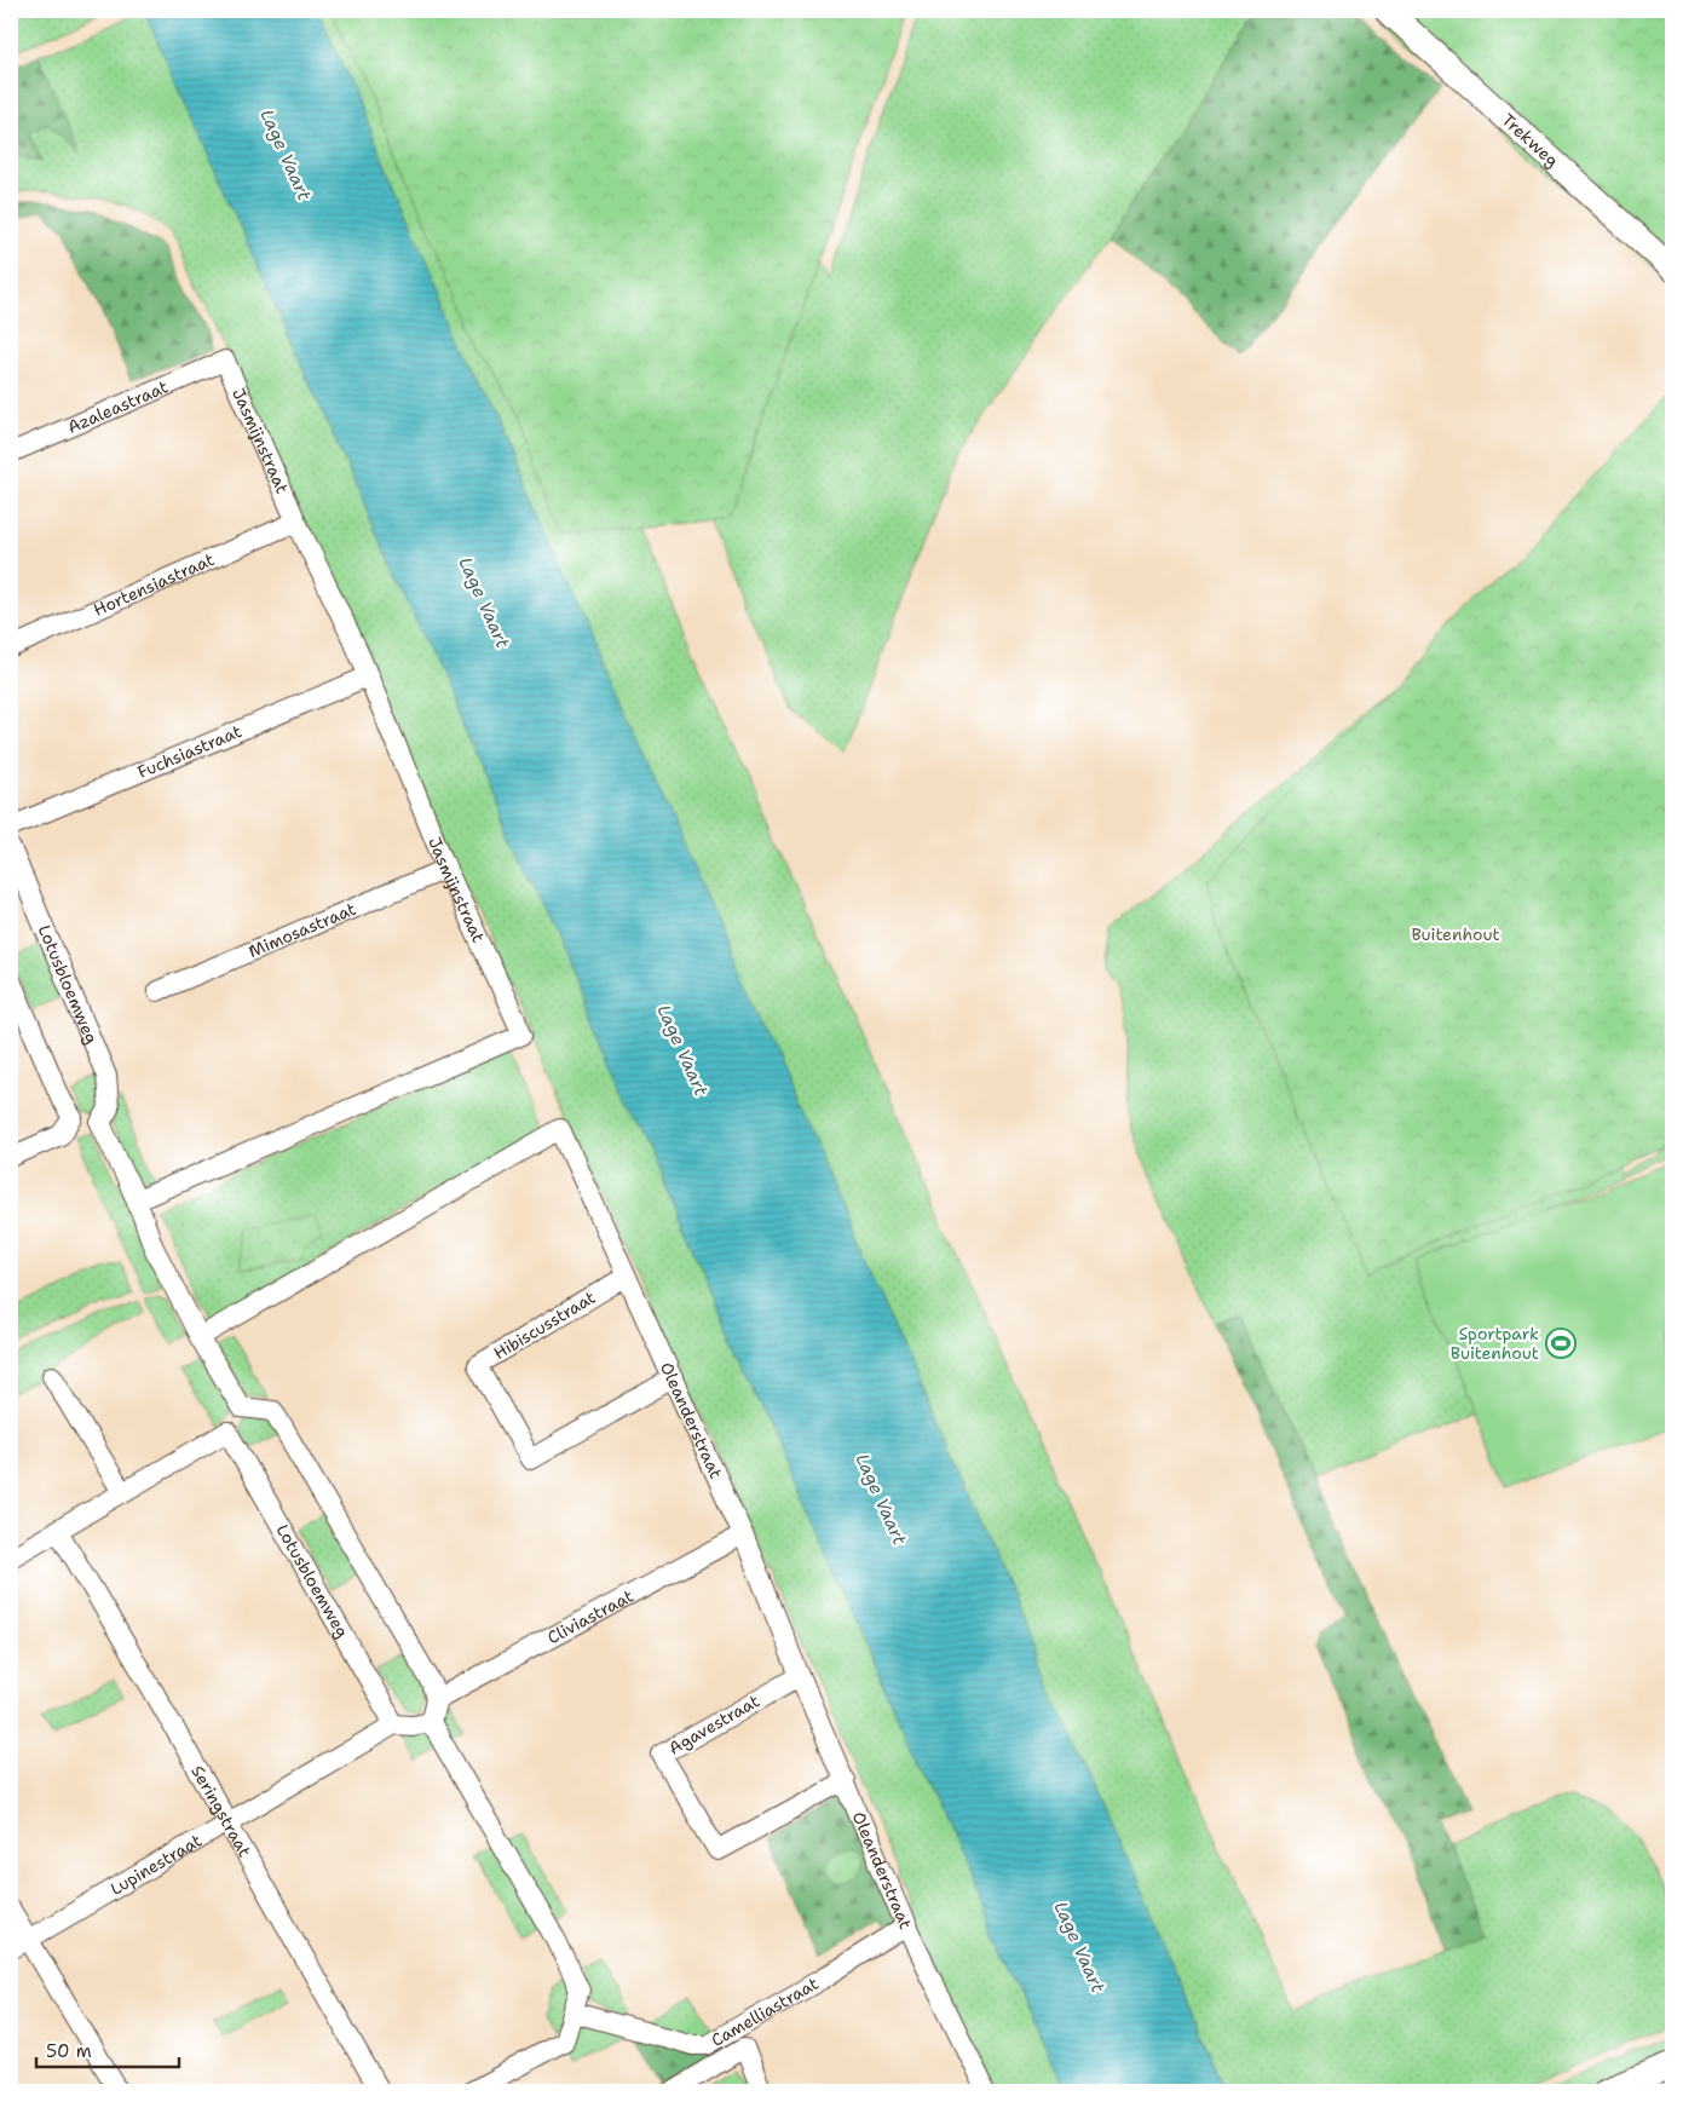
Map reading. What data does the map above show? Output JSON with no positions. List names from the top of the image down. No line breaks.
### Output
{"streets":{"street":["Trekweg","Azaleastraat","Jasmijnstraat","Hortensiastraat","Fuchsiastraat","Mimosastraat","Lotusbloemweg","Hibiscusstraat","Oleanderstraat","Cliviastraat","Agavestraat","Seringstraat","Lupinestraat","Camelliastraat"]},"crossings":[["Azaleastraat","Jasmijnstraat"],["Jasmijnstraat","Hortensiastraat"],["Jasmijnstraat","Fuchsiastraat"],["Jasmijnstraat","Mimosastraat"],["Lotusbloemweg","Lupinestraat"],["Hibiscusstraat","Oleanderstraat"],["Oleanderstraat","Cliviastraat"],["Oleanderstraat","Agavestraat"],["Oleanderstraat","Camelliastraat"],["Seringstraat","Lupinestraat"]],"water":["Lage Vaart"],"parks":["Buitenhout"],"places":{"sports":["Sportpark Buitenhout"]},"scale_bar":"50 m"}
